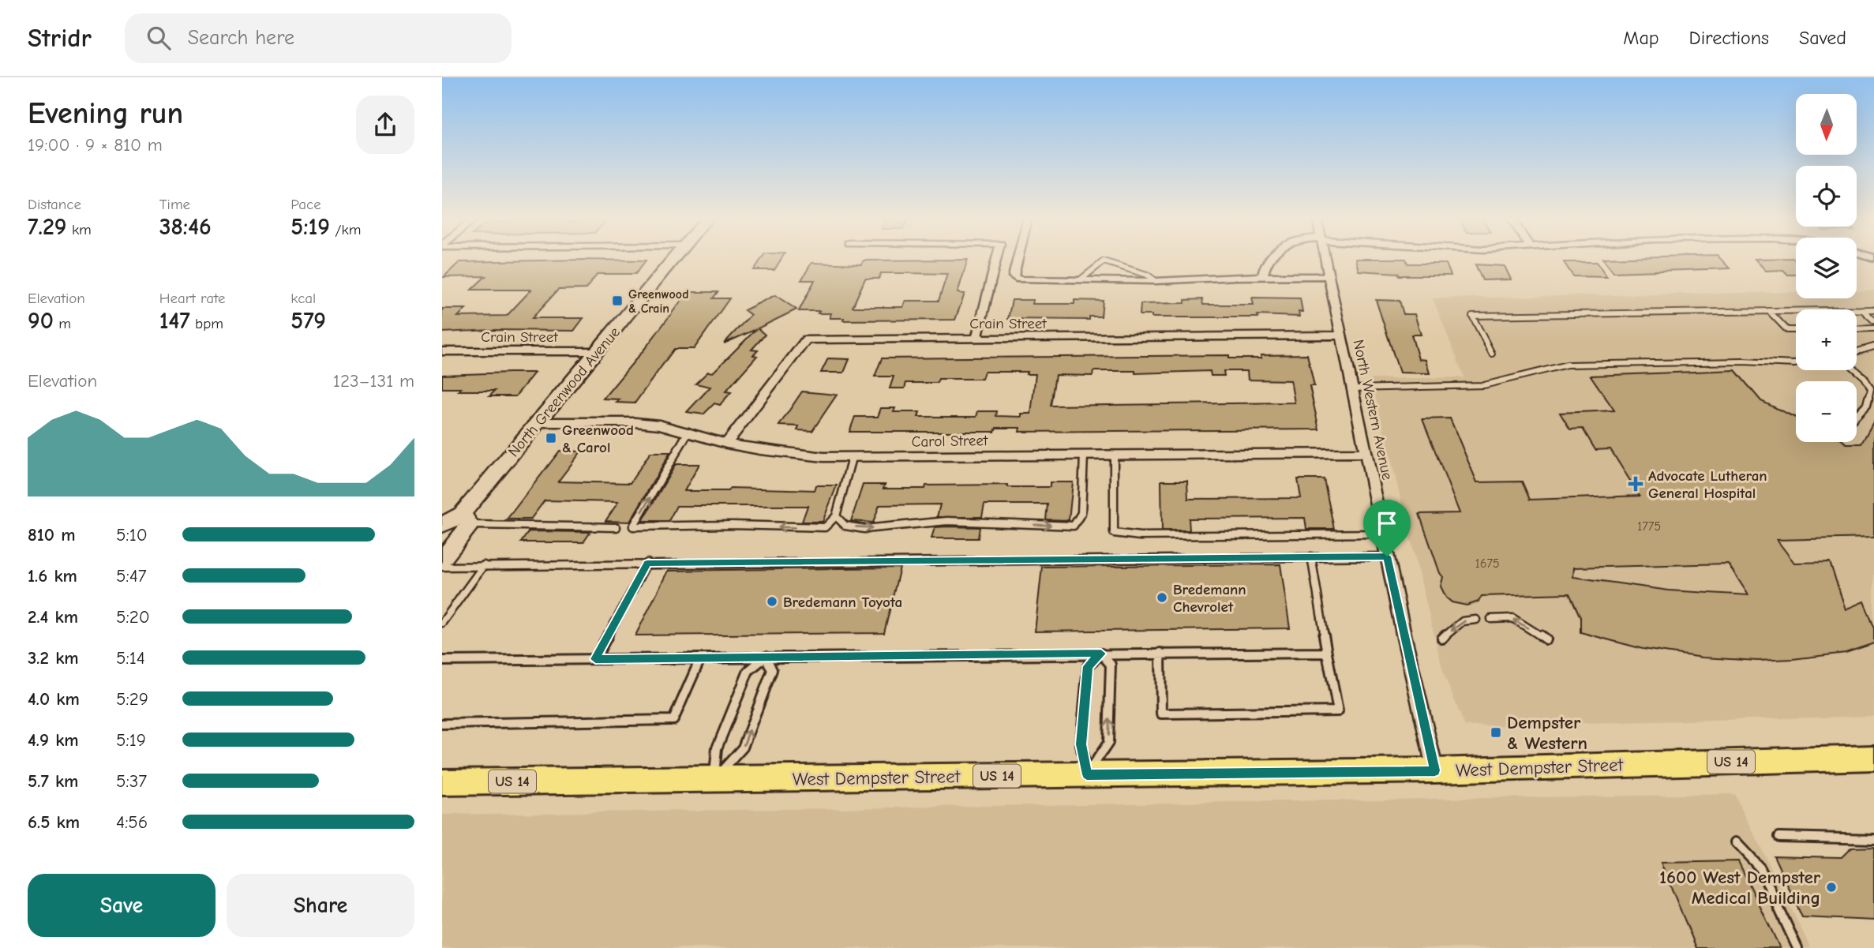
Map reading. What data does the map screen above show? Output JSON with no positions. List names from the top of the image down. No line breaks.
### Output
{"streets":{"main road":["North Greenwood Avenue","US 14","West Dempster Street"],"street":["Crain Street","North Western Avenue","Carol Street"]},"crossings":[["Crain Street","North Greenwood Avenue"],["Crain Street","North Western Avenue"],["Crain Street","Carol Street"],["North Greenwood Avenue","Carol Street"],["North Western Avenue","Carol Street"],["North Western Avenue","West Dempster Street"]],"places":{"transit":["Greenwood & Crain","Greenwood & Carol","Dempster & Western"],"health":["Advocate Lutheran General Hospital"],"other":["Bredemann Chevrolet","Bredemann Toyota","1600 West Dempster Medical Building"]},"house_numbers":["1775","1675"],"north":"bottom","page":{"header":"Stridr","search":"Search here","nav":["Map","Directions","Saved"],"heading":["Evening run","19:00 · 9 × 810 m"],"map_buttons":["+","−"],"stats":[["Distance","7.29 km"],["Time","38:46"],["Pace","5:19 /km"],["Elevation","90 m"],["Heart rate","147 bpm"],["kcal","579"]],"chart":["Elevation","123–131 m"],"list":[{"name":"810 m","note":"5:10"},{"name":"1.6 km","note":"5:47"},{"name":"2.4 km","note":"5:20"},{"name":"3.2 km","note":"5:14"},{"name":"4.0 km","note":"5:29"},{"name":"4.9 km","note":"5:19"},{"name":"5.7 km","note":"5:37"},{"name":"6.5 km","note":"4:56"}],"buttons":["Save","Share"]}}
